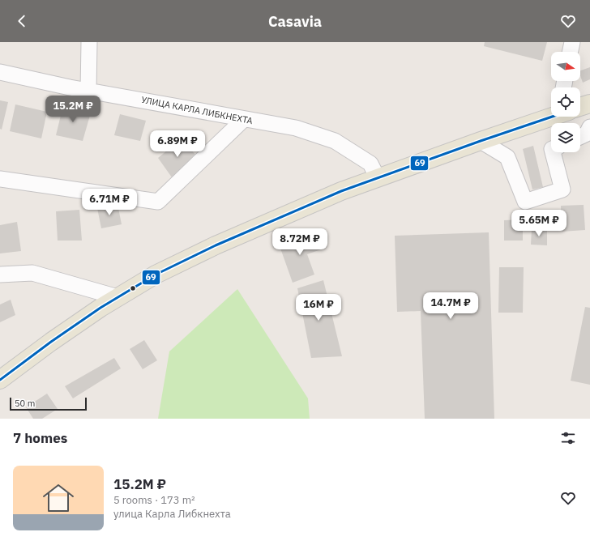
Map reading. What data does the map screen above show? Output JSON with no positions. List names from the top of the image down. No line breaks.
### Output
{"streets":{"street":["УЛИЦА КАРЛА ЛИБКНЕХТА"]},"lines":["transit line 69"],"scale_bar":"50 m","north":"right","page":{"header":"Casavia","price":["15.2M ₽","6.89M ₽","6.71M ₽","5.65M ₽","8.72M ₽","14.7M ₽","16M ₽"],"scale":"50 m","heading":"7 homes","list":[{"name":"15.2M ₽","note":"5 rooms · 173 m² · улица Карла Либкнехта"}]}}
